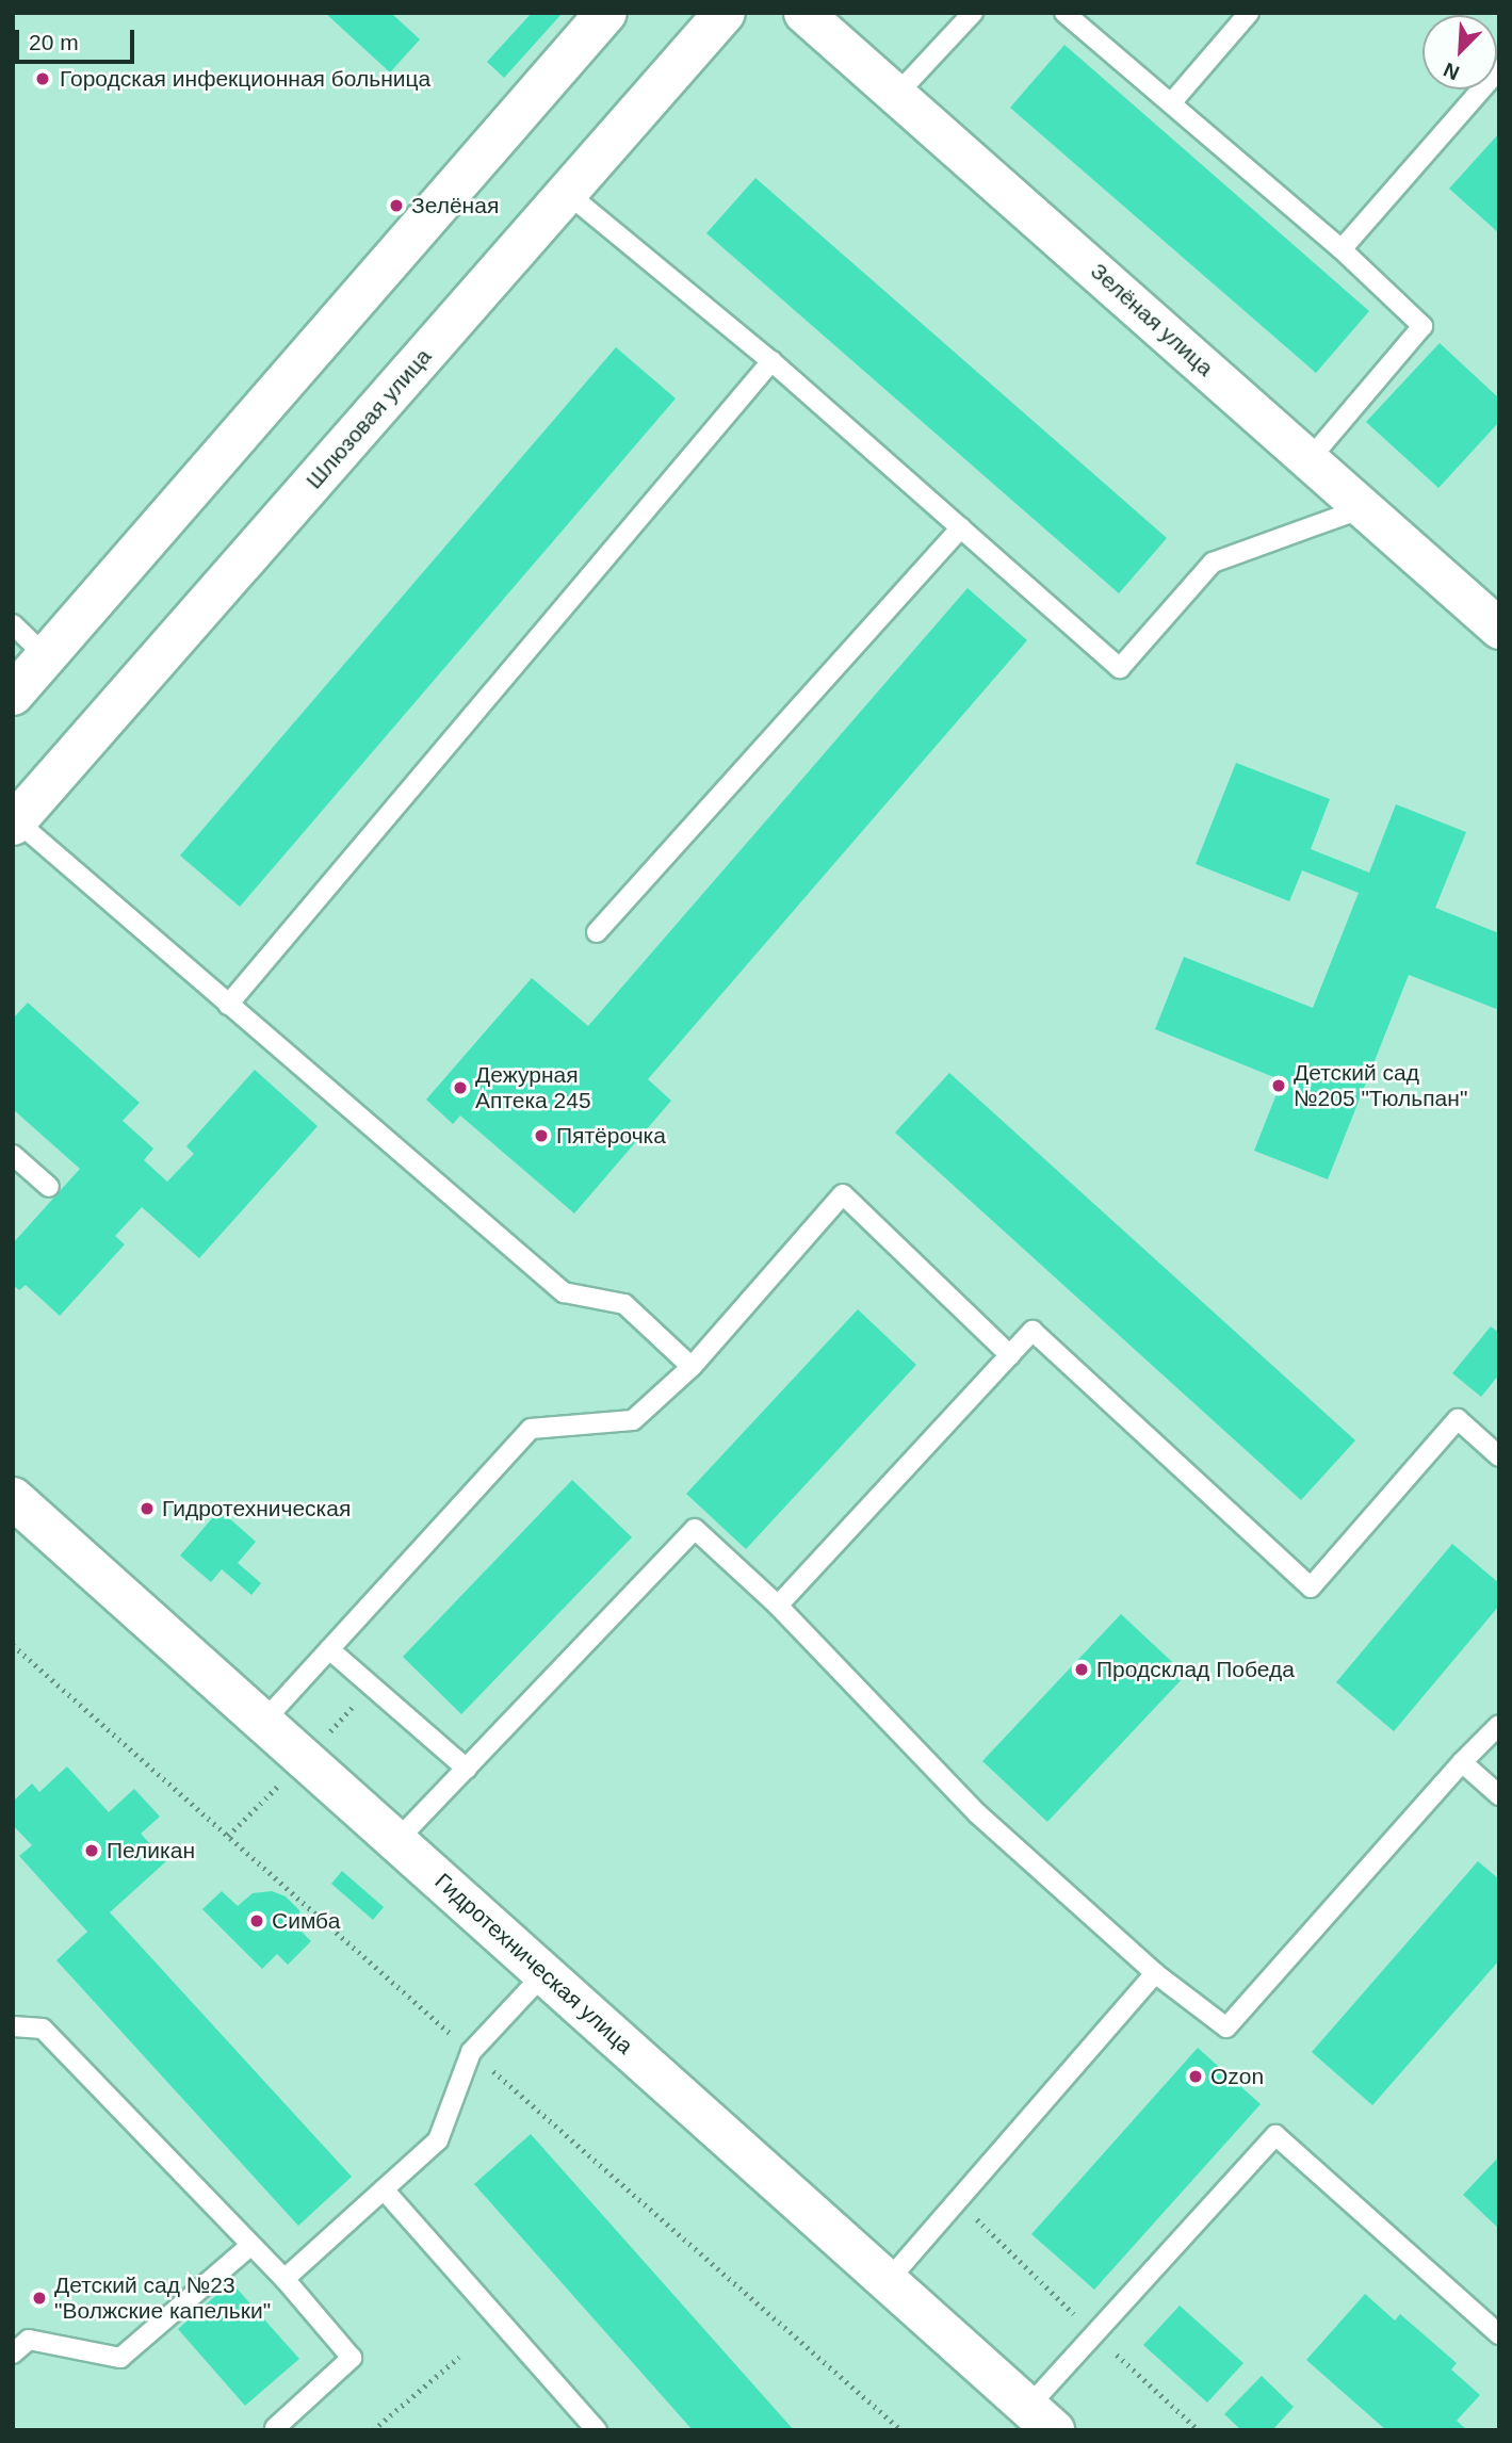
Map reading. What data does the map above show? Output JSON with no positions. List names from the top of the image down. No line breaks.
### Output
{"streets":{"main road":["Шлюзовая улица","Гидротехническая улица"],"street":["Зелёная улица"]},"places":["Городская инфекционная больница","Зелёная","Детский сад №205 \"Тюльпан\"","Дежурная Аптека 245","Пятёрочка","Гидротехническая","Продсклад Победа","Пеликан","Симба","Ozon","Детский сад №23 \"Волжские капельки\""],"scale_bar":"20 m","north":"bottom left"}
